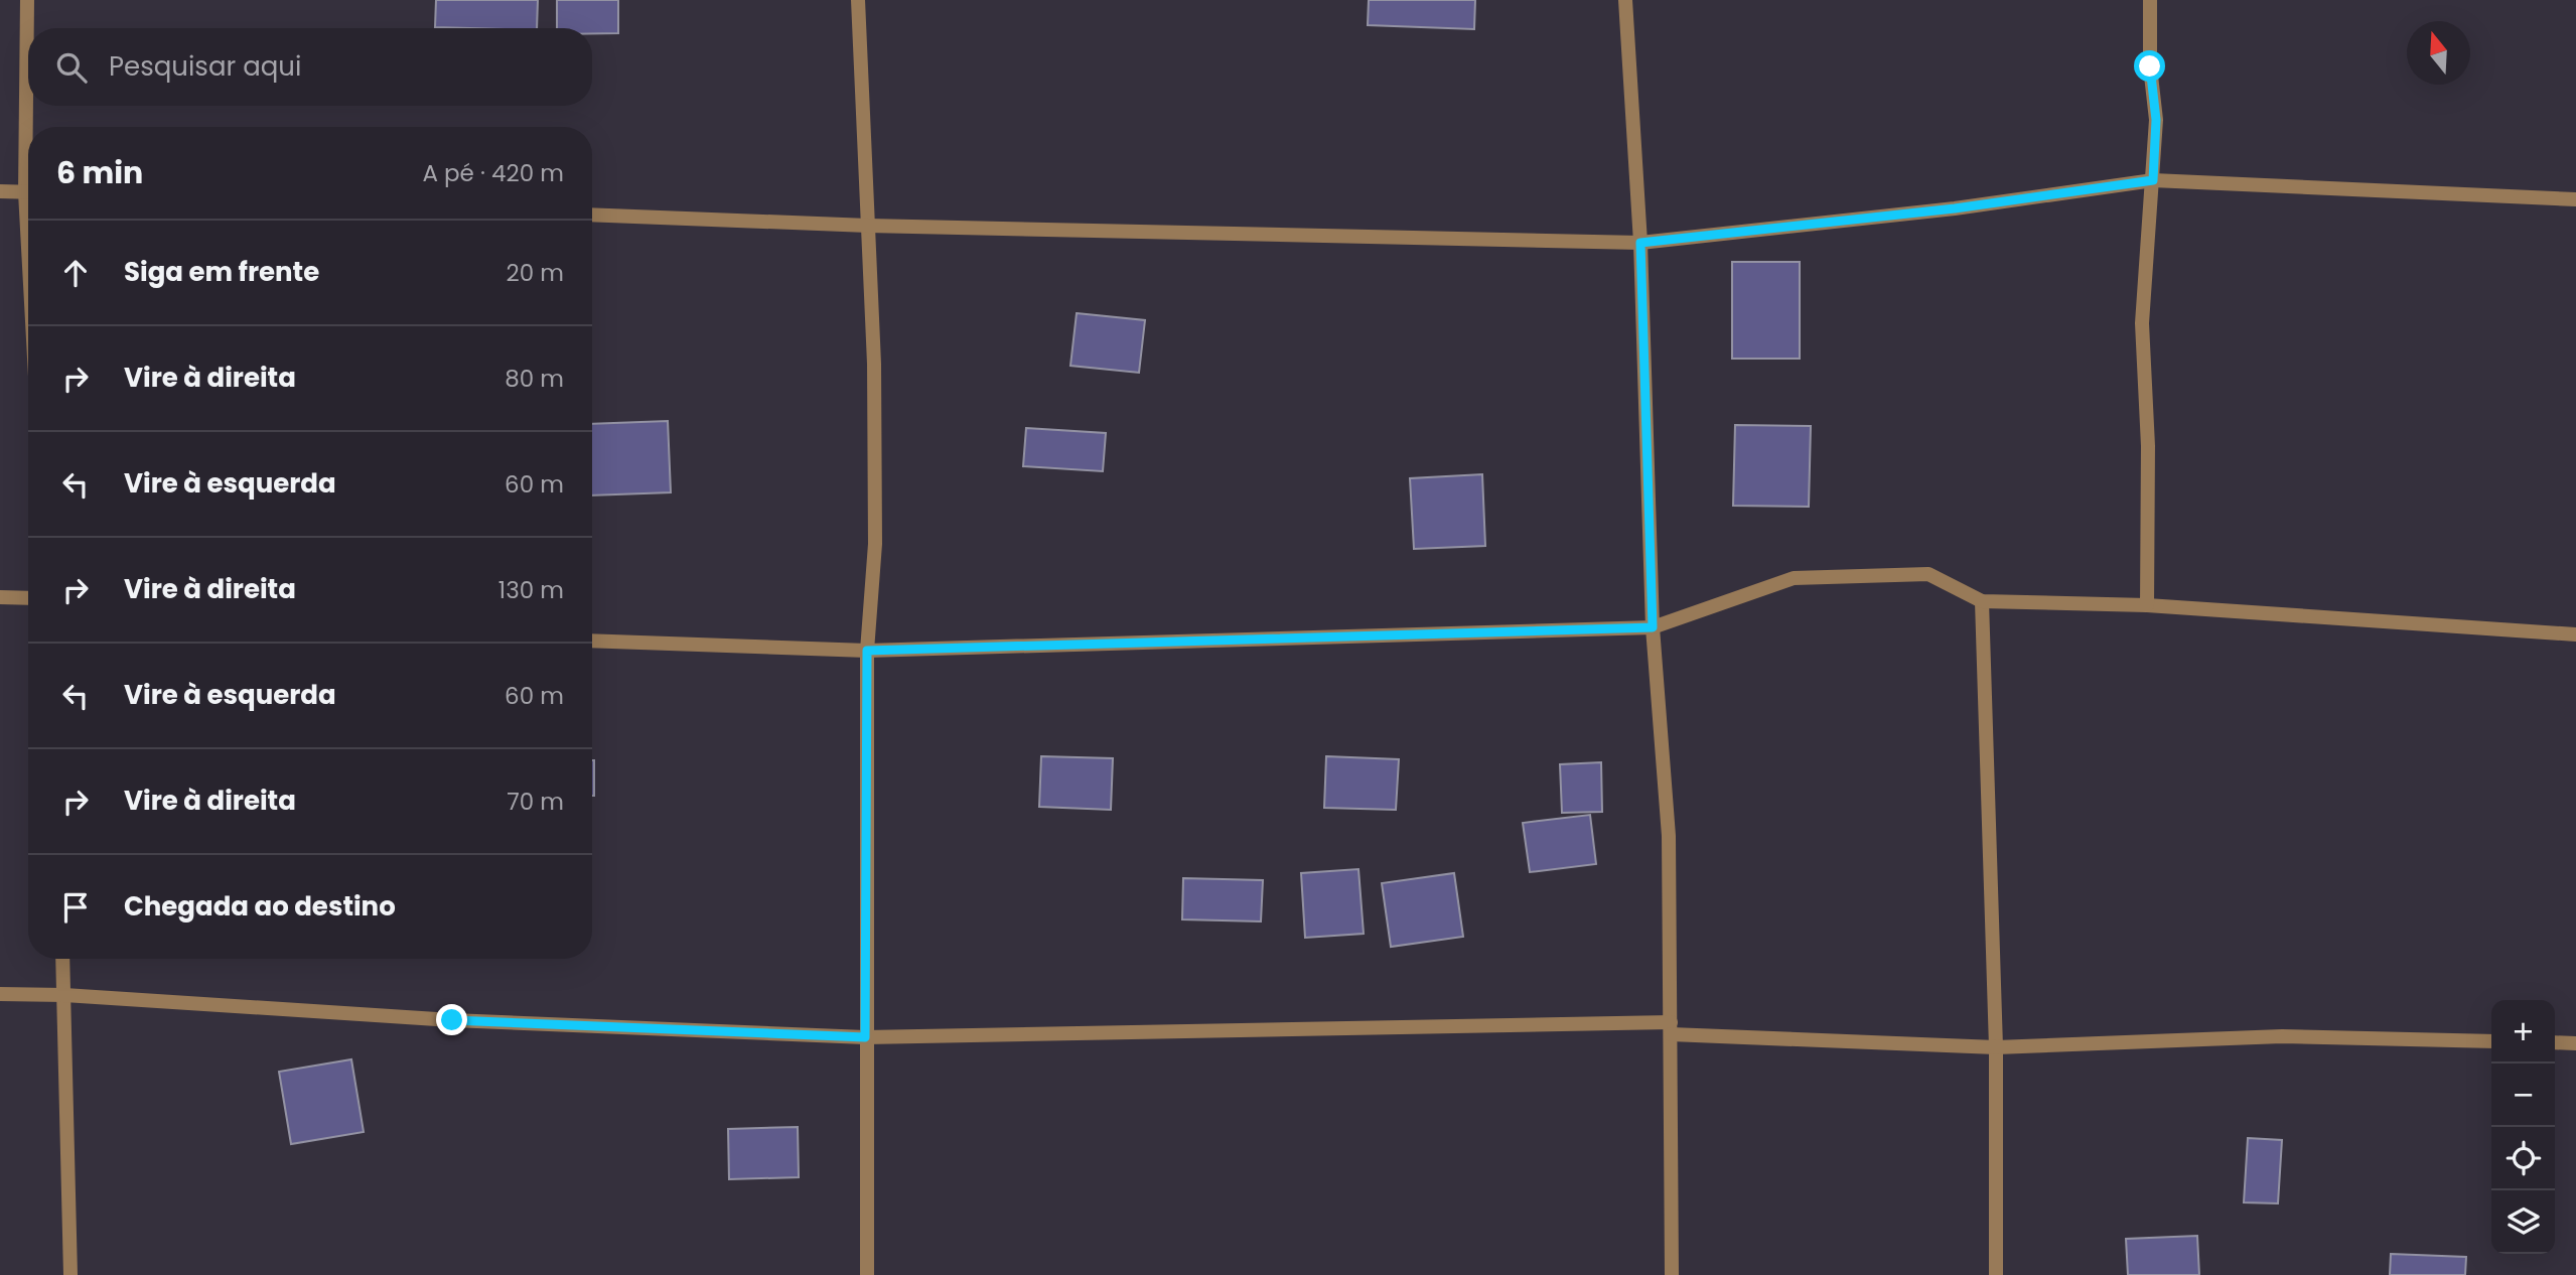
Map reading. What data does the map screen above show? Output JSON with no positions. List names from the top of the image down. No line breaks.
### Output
{"north":"top","page":{"search":"Pesquisar aqui","heading":["6 min","A pé · 420 m"],"list":[["Siga em frente","20 m"],["Vire à direita","80 m"],["Vire à esquerda","60 m"],["Vire à direita","130 m"],["Vire à esquerda","60 m"],["Vire à direita","70 m"],"Chegada ao destino"],"map_buttons":["+","−"]}}
